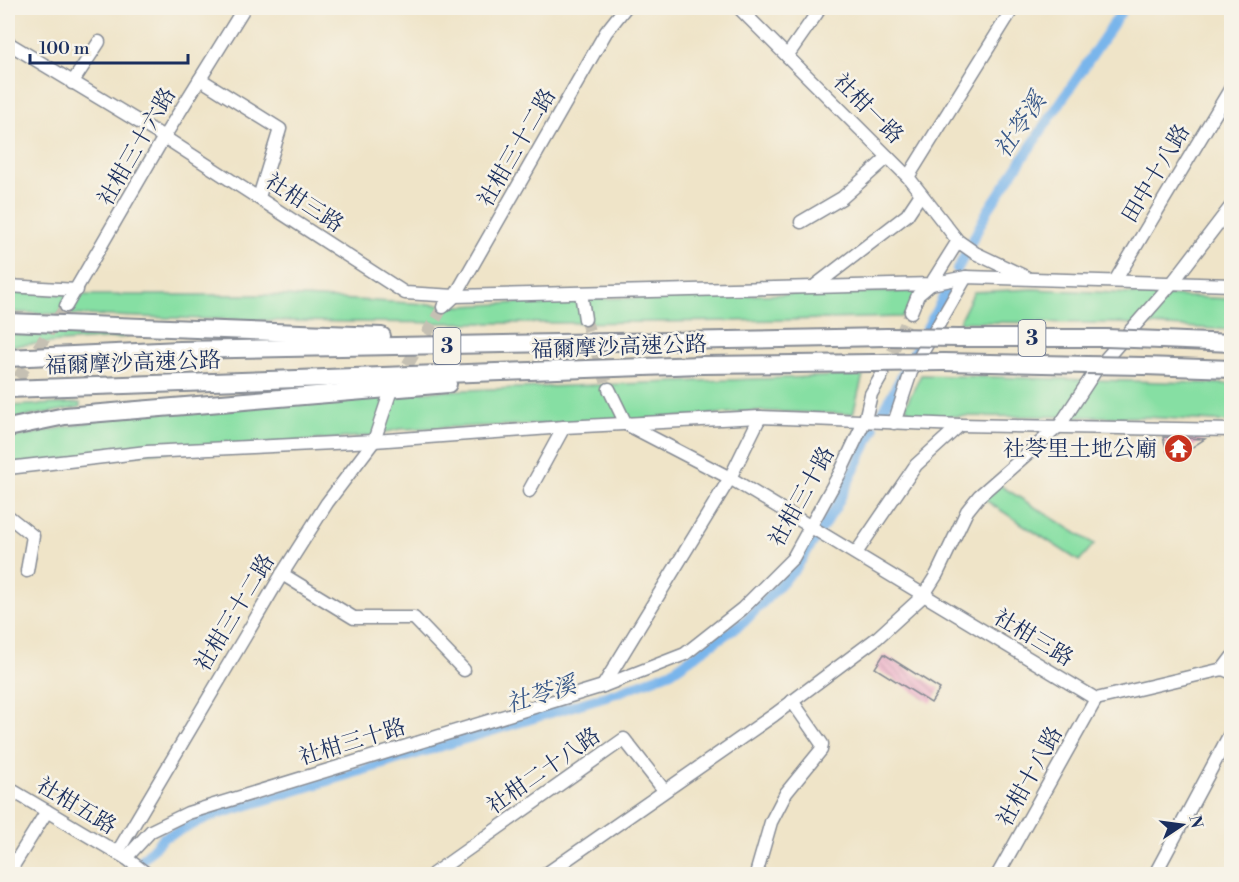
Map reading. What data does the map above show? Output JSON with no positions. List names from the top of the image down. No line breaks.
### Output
{"streets":{"highway":["3","福爾摩沙高速公路"],"street":["社柑一路","社柑三十六路","社柑三十二路","田中十八路","社柑三路","社柑三十路","社柑二十八路","社柑十八路","社柑五路"]},"crossings":[["社柑三十六路","社柑三路"],["社柑三十二路","社柑三路"],["社柑三十二路","社柑三十路"],["社柑三十二路","社柑五路"],["田中十八路","社柑三路"],["社柑三路","社柑三十路"],["社柑三路","社柑十八路"],["福爾摩沙高速公路","社柑三十路"],["社柑三十路","社柑五路"]],"water":["社苓溪"],"places":{"temple":["社苓里土地公廟"]},"scale_bar":"100 m","north":"right"}
